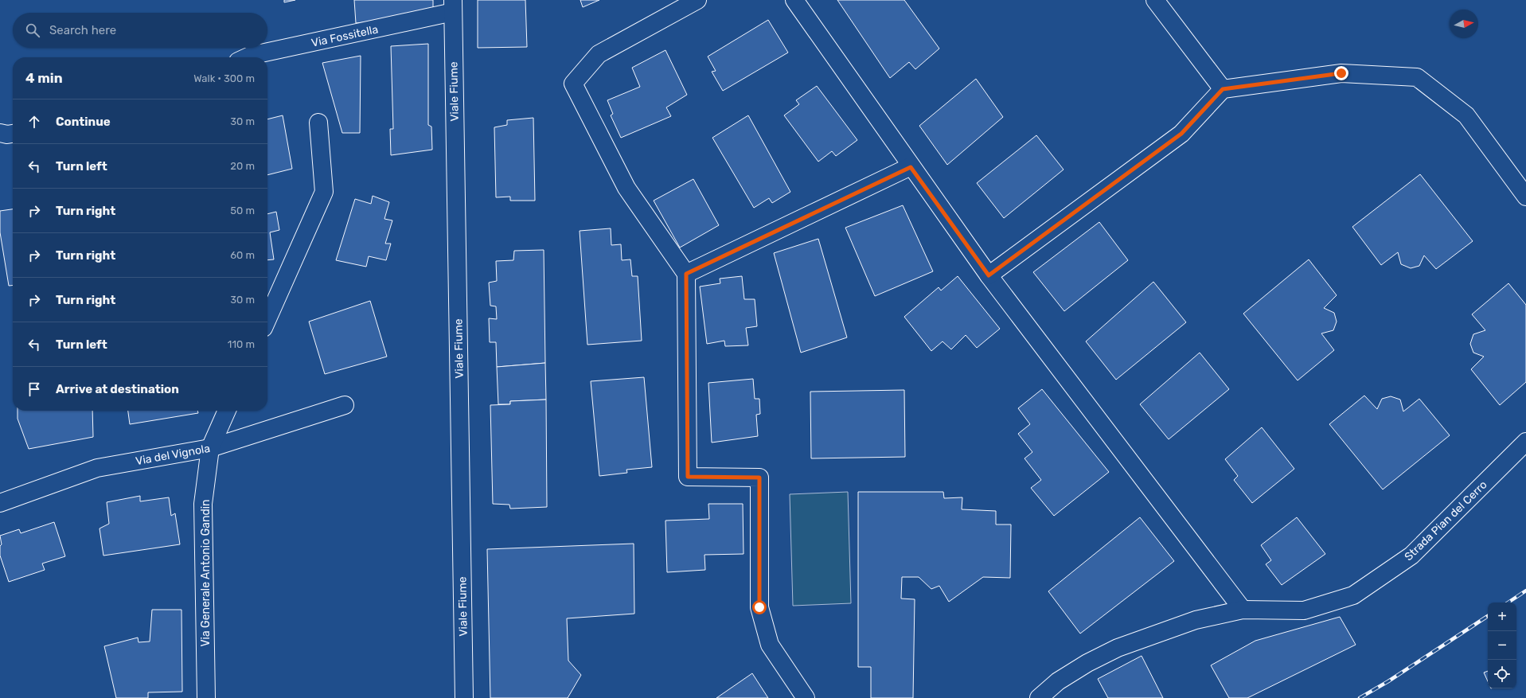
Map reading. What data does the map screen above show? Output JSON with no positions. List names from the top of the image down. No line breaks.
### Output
{"streets":{"street":["Via Fossitella","Viale Fiume","Via del Vignola","Strada Pian del Cerro","Via Generale Antonio Gandin"]},"crossings":[["Via Fossitella","Viale Fiume"],["Via del Vignola","Via Generale Antonio Gandin"]],"north":"right","page":{"search":"Search here","heading":["4 min","Walk · 300 m"],"list":[["Continue","30 m"],["Turn left","20 m"],["Turn right","50 m"],["Turn right","60 m"],["Turn right","30 m"],["Turn left","110 m"],"Arrive at destination"],"map_buttons":["+","−"]}}
